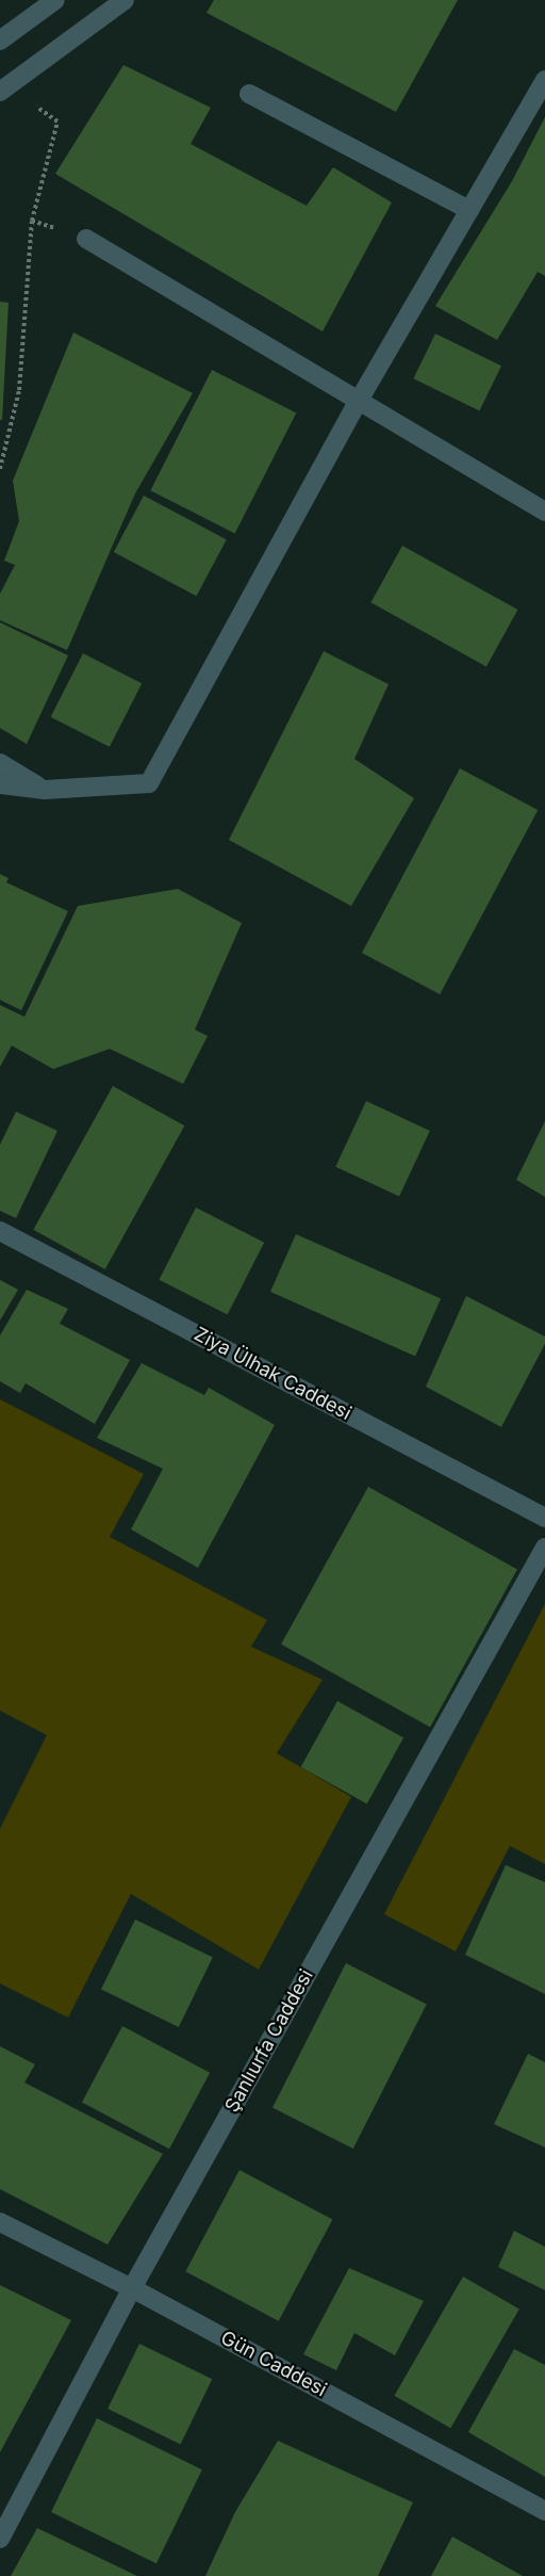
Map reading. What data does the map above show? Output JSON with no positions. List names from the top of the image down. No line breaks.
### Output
{"streets":{"street":["Ziya Ülhak Caddesi","Şanlıurfa Caddesi","Gün Caddesi"]},"crossings":[["Şanlıurfa Caddesi","Gün Caddesi"]]}
